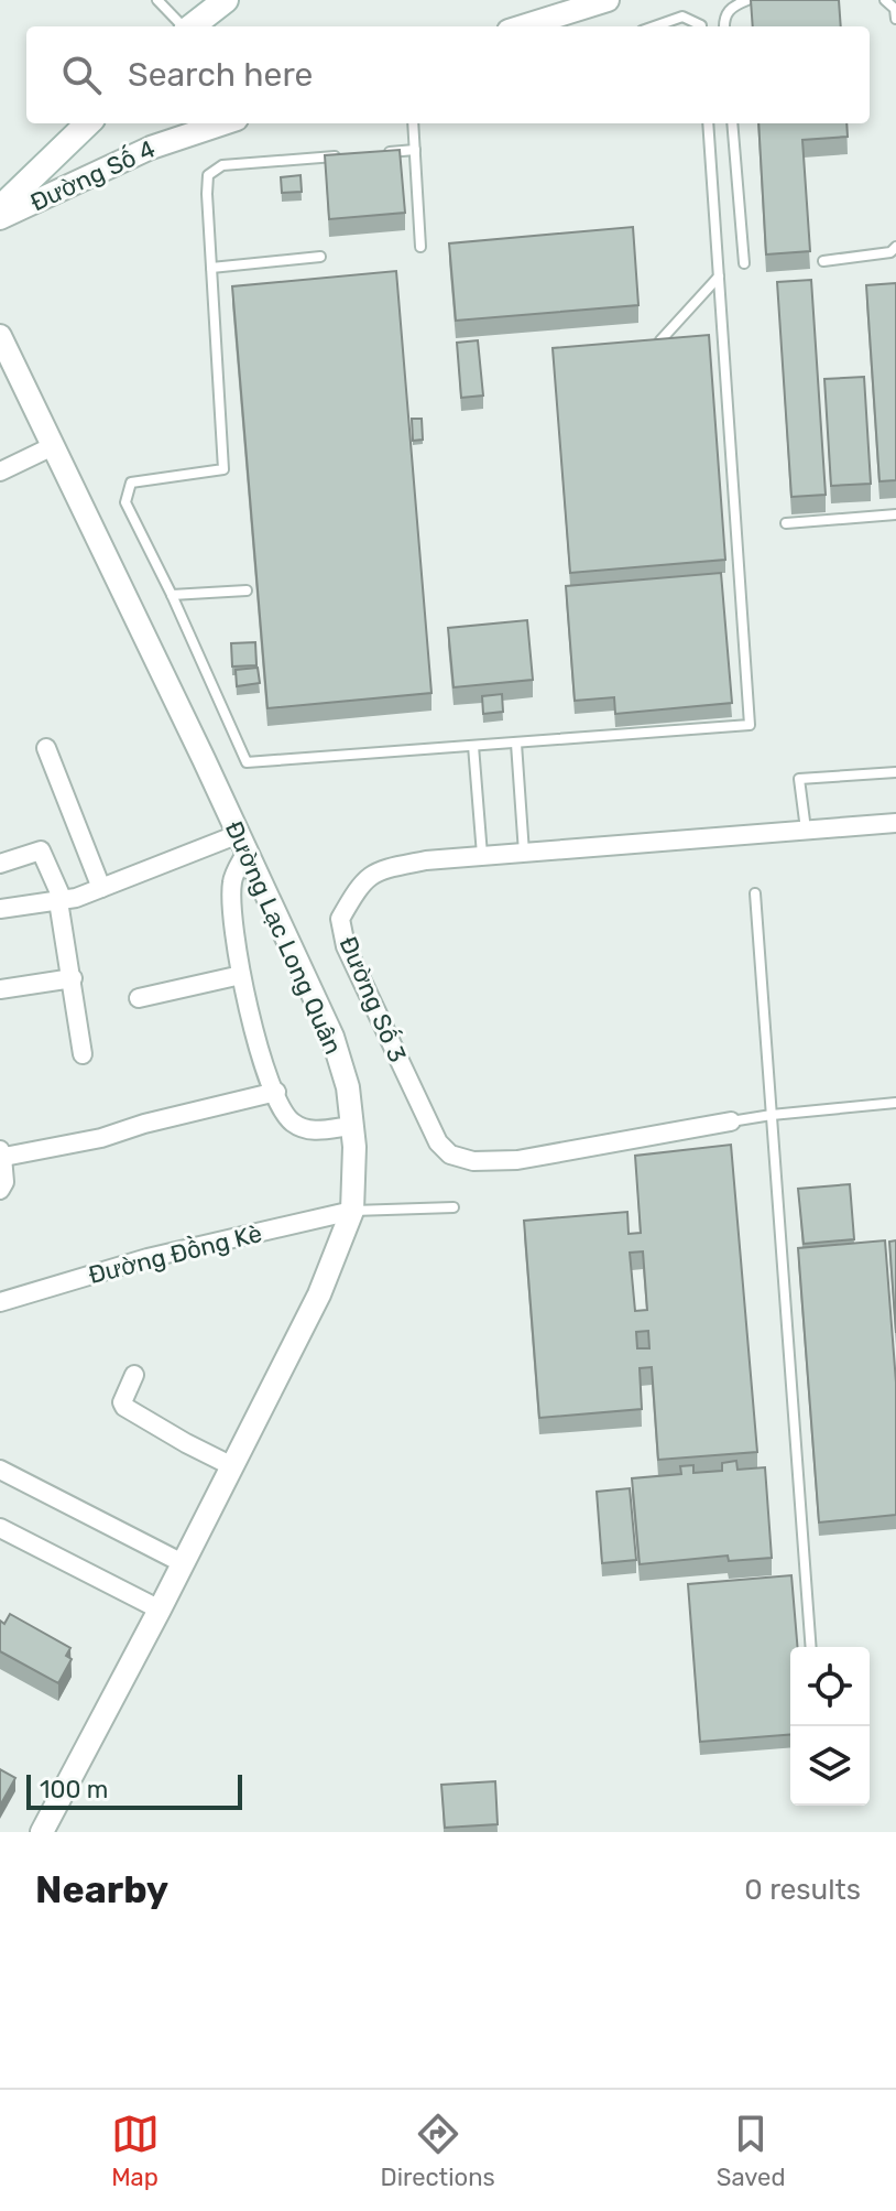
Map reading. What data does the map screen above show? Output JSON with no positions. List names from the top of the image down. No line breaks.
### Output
{"streets":{"street":["Đường Số 4","Đường Lạc Long Quân","Đường Số 3","Đường Đồng Kè"]},"crossings":[["Đường Lạc Long Quân","Đường Đồng Kè"]],"scale_bar":"100 m","page":{"search":"Search here","scale":"100 m","heading":["Nearby","0 results"],"nav":["Map","Directions","Saved"]}}
